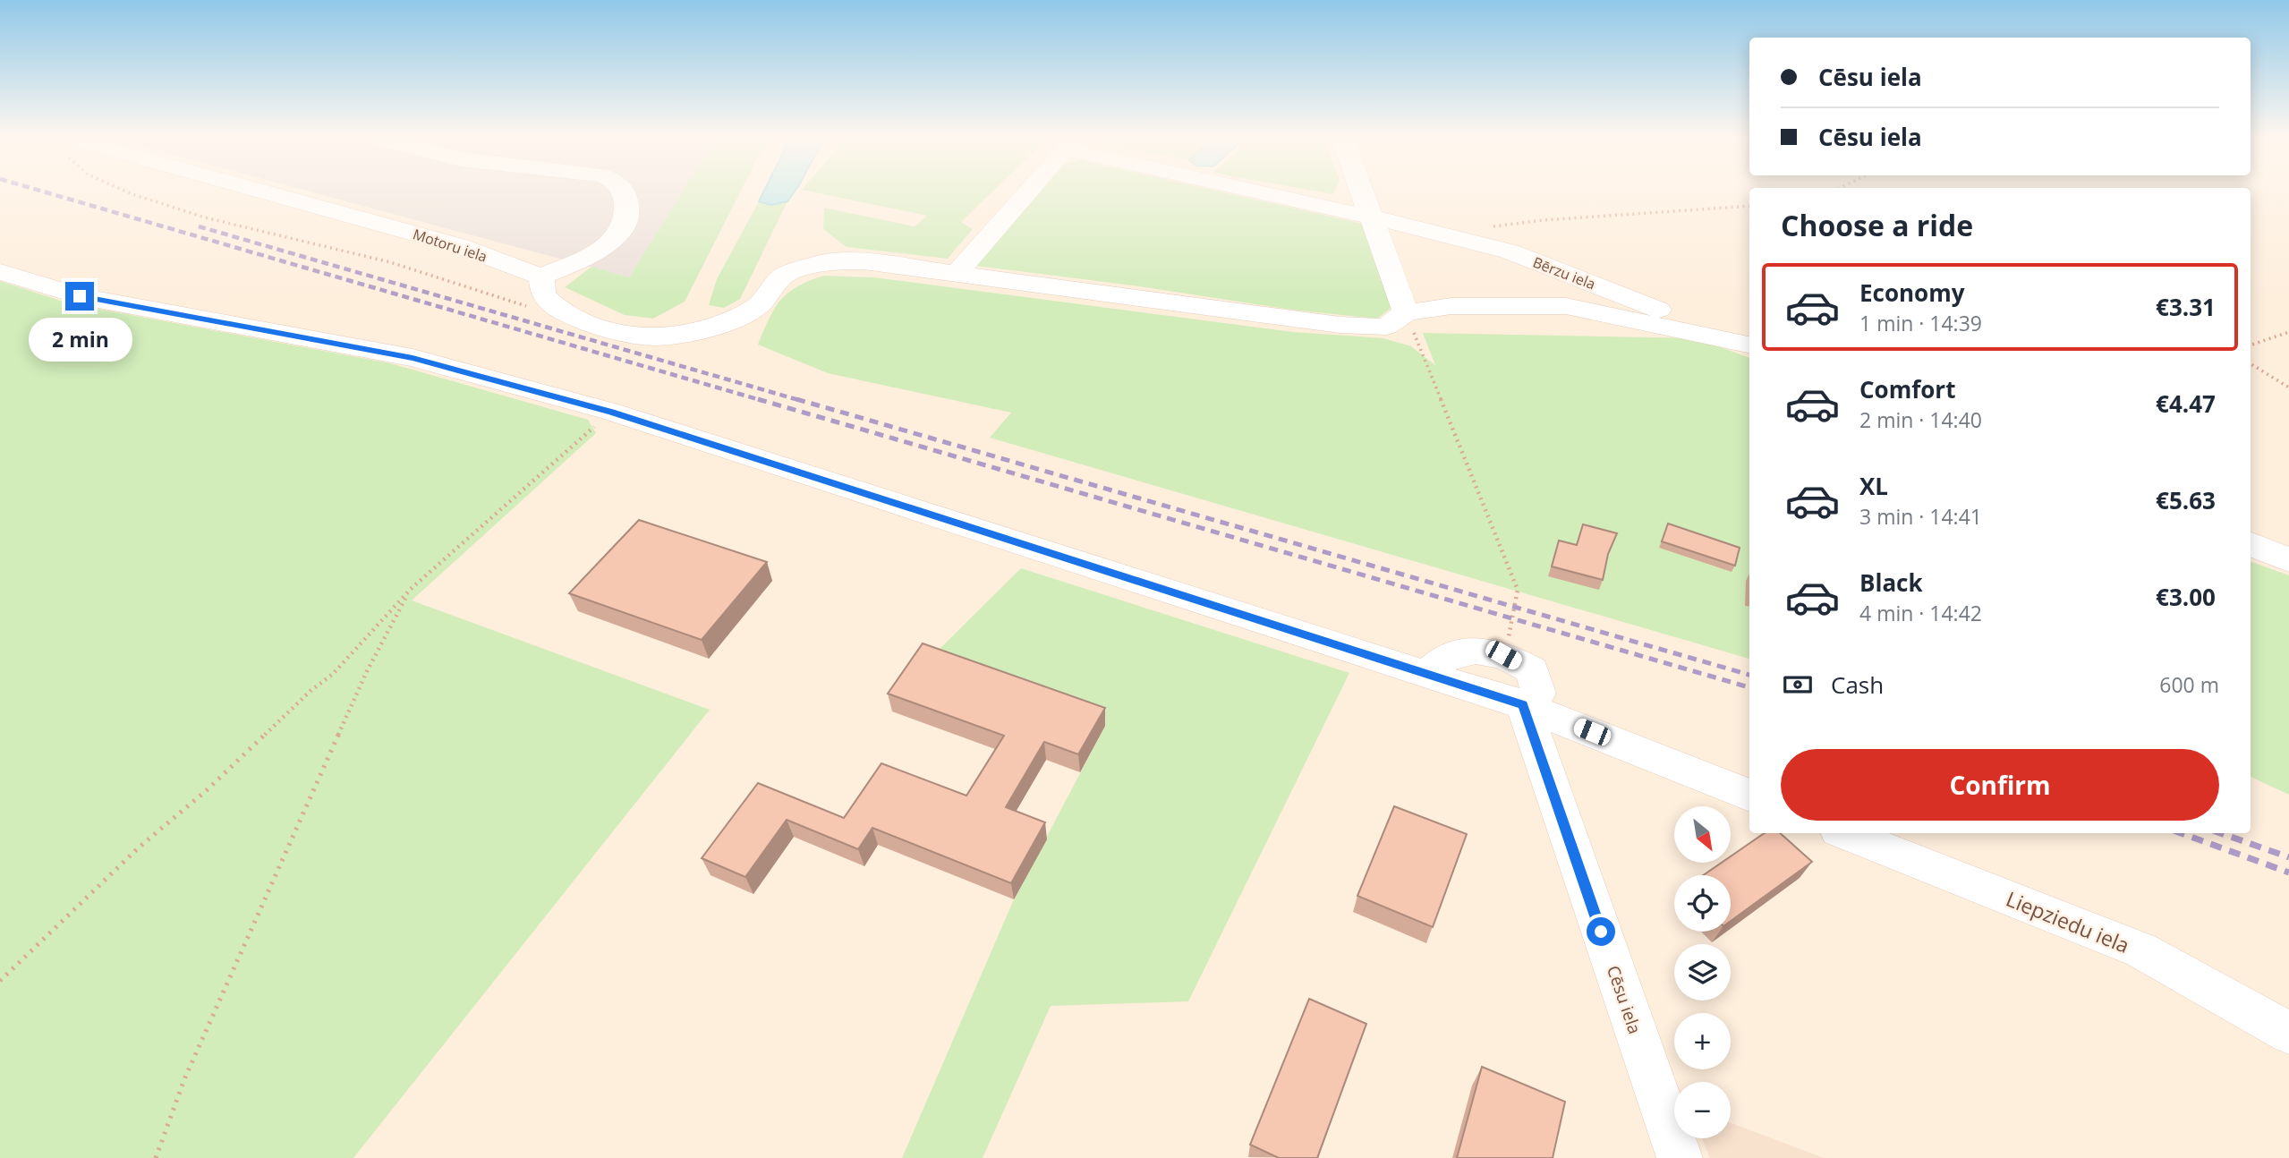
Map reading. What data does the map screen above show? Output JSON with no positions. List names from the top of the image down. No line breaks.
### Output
{"streets":{"street":["Motoru iela","Bērzu iela","Liepziedu iela","Cēsu iela"]},"north":"bottom right","page":{"banner":["Cēsu iela","Cēsu iela"],"heading":"Choose a ride","list":[{"name":"Economy","note":"1 min · 14:39","value":"€3.31"},{"name":"Comfort","note":"2 min · 14:40","value":"€4.47"},{"name":"XL","note":"3 min · 14:41","value":"€5.63"},{"name":"Black","note":"4 min · 14:42","value":"€3.00"}],"bubble":"2 min","pay":["Cash","600 m"],"buttons":"Confirm","map_buttons":["+","−"]}}
